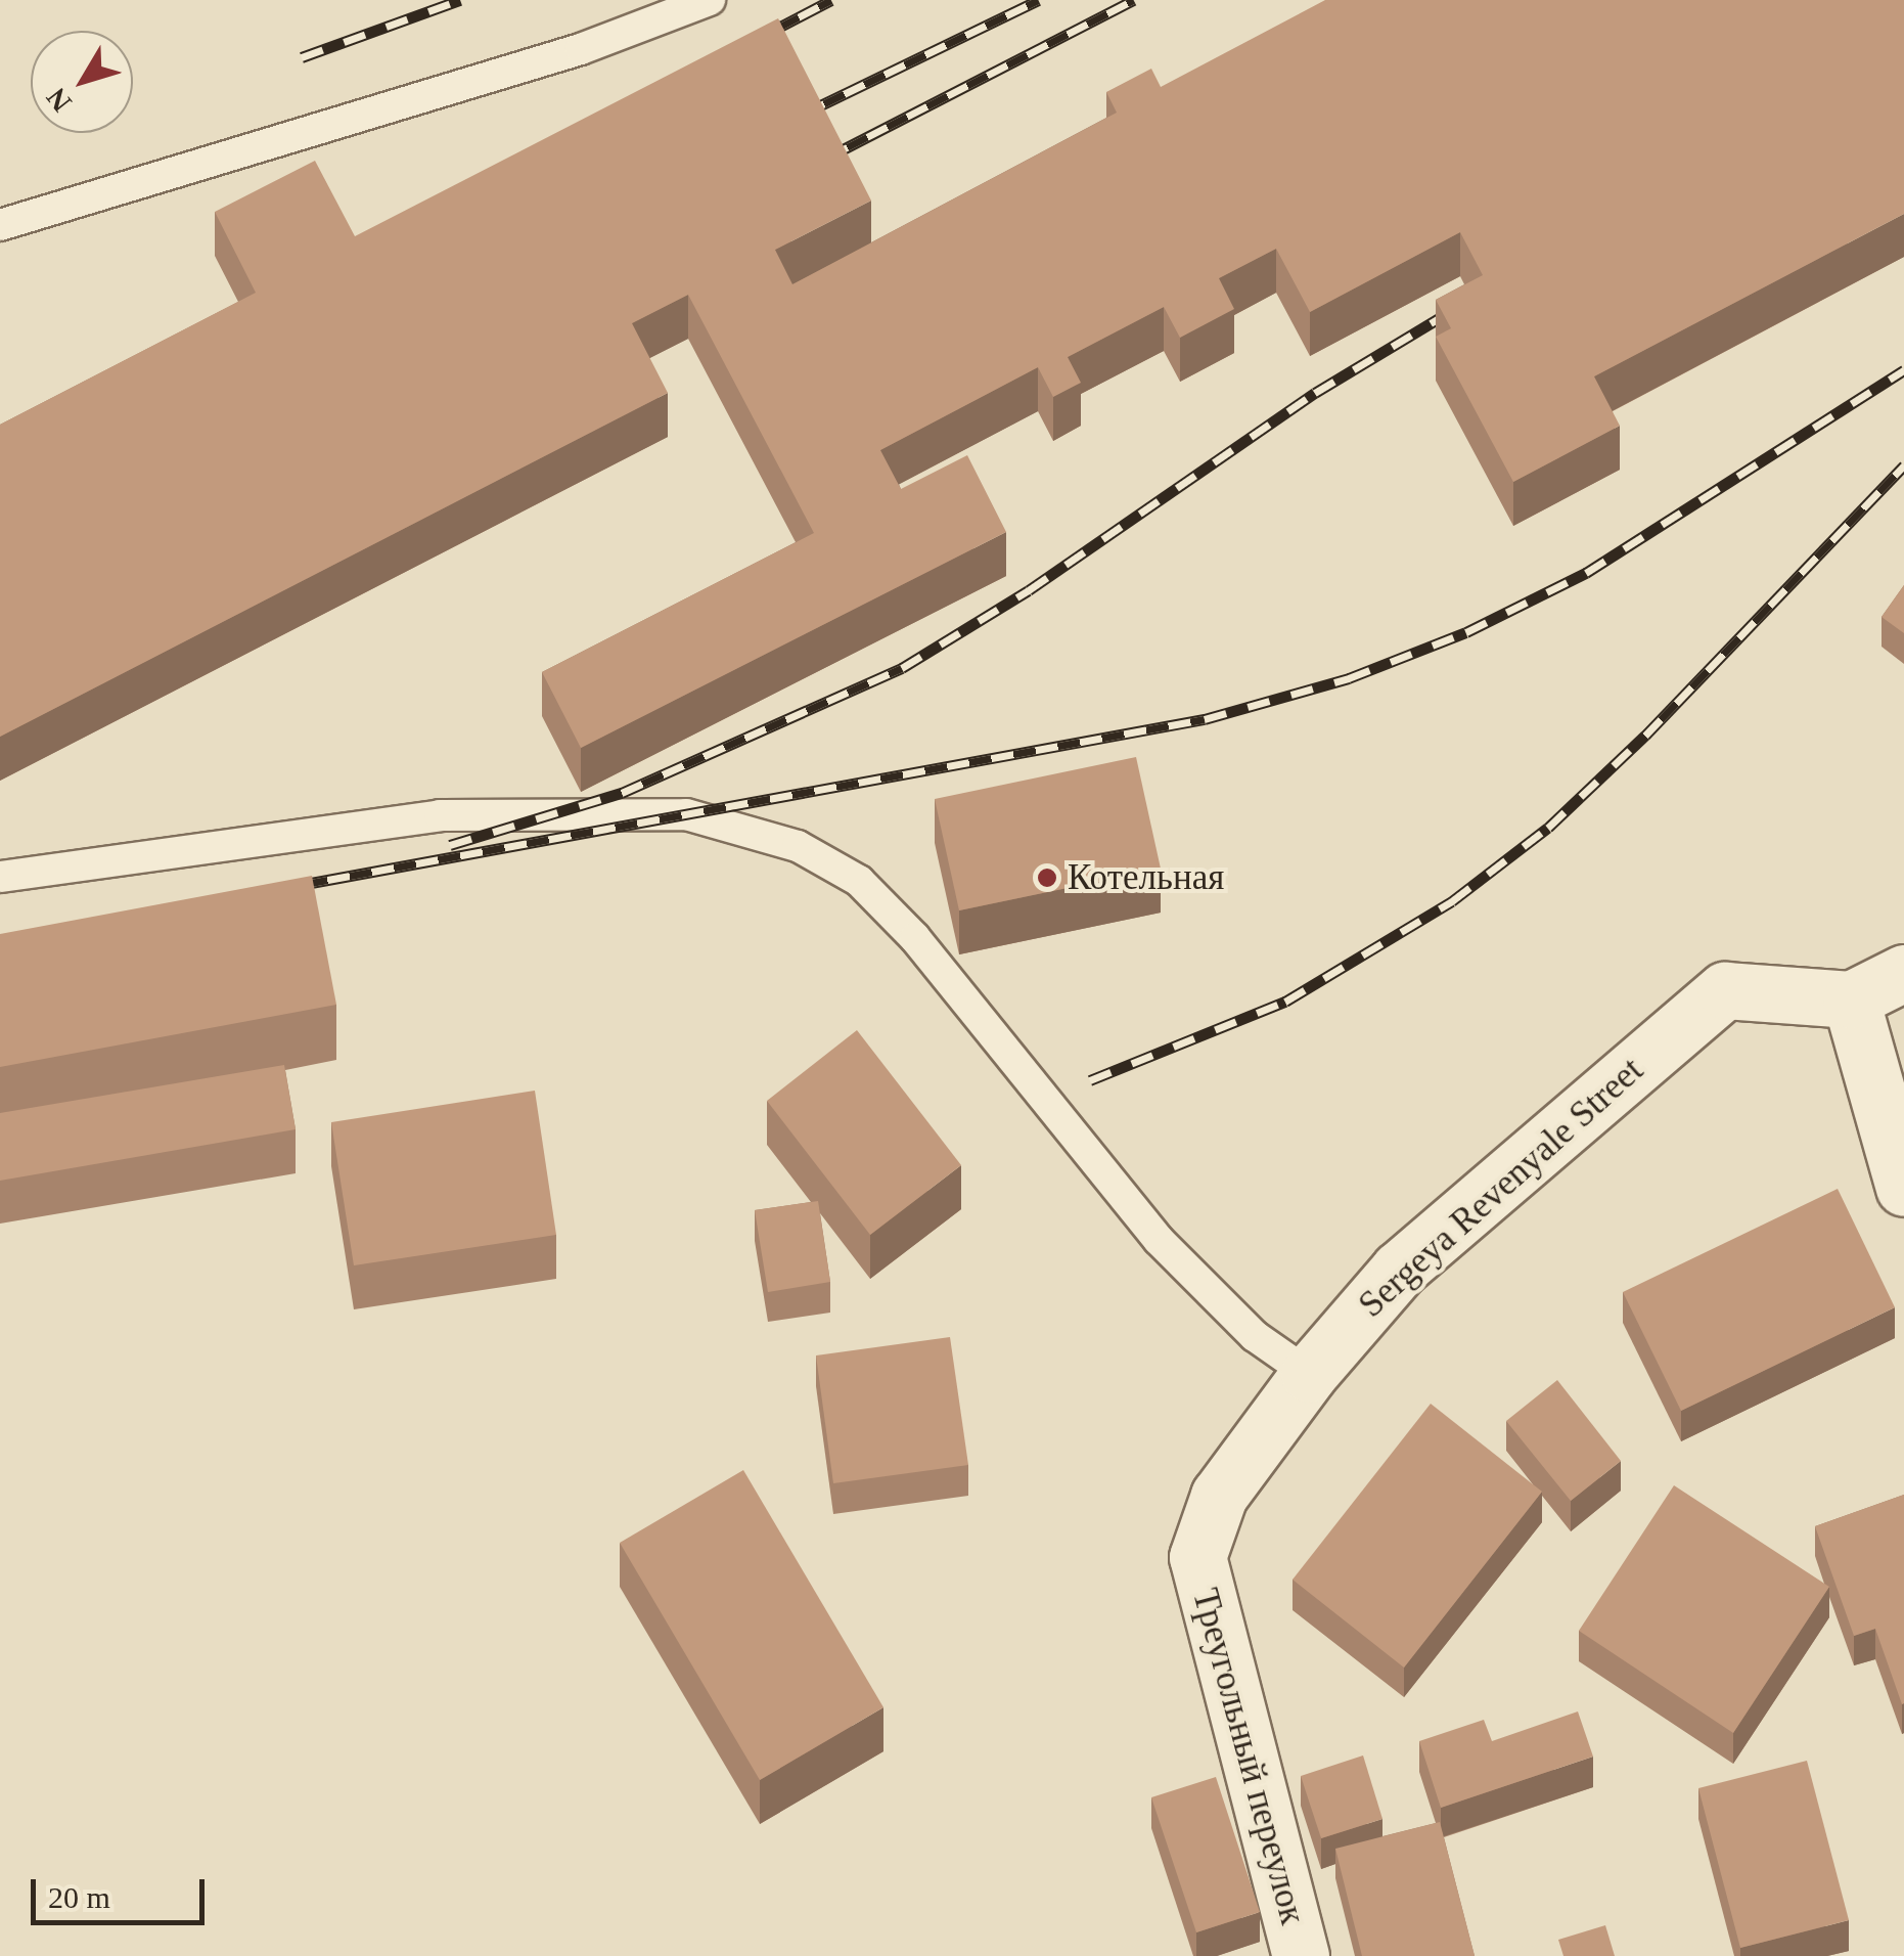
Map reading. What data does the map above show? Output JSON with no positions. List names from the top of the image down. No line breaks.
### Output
{"streets":{"street":["Sergeya Revenyale Street","Треугольный переулок"]},"crossings":[["Sergeya Revenyale Street","Треугольный переулок"]],"places":["Котельная"],"scale_bar":"20 m","north":"bottom left"}
